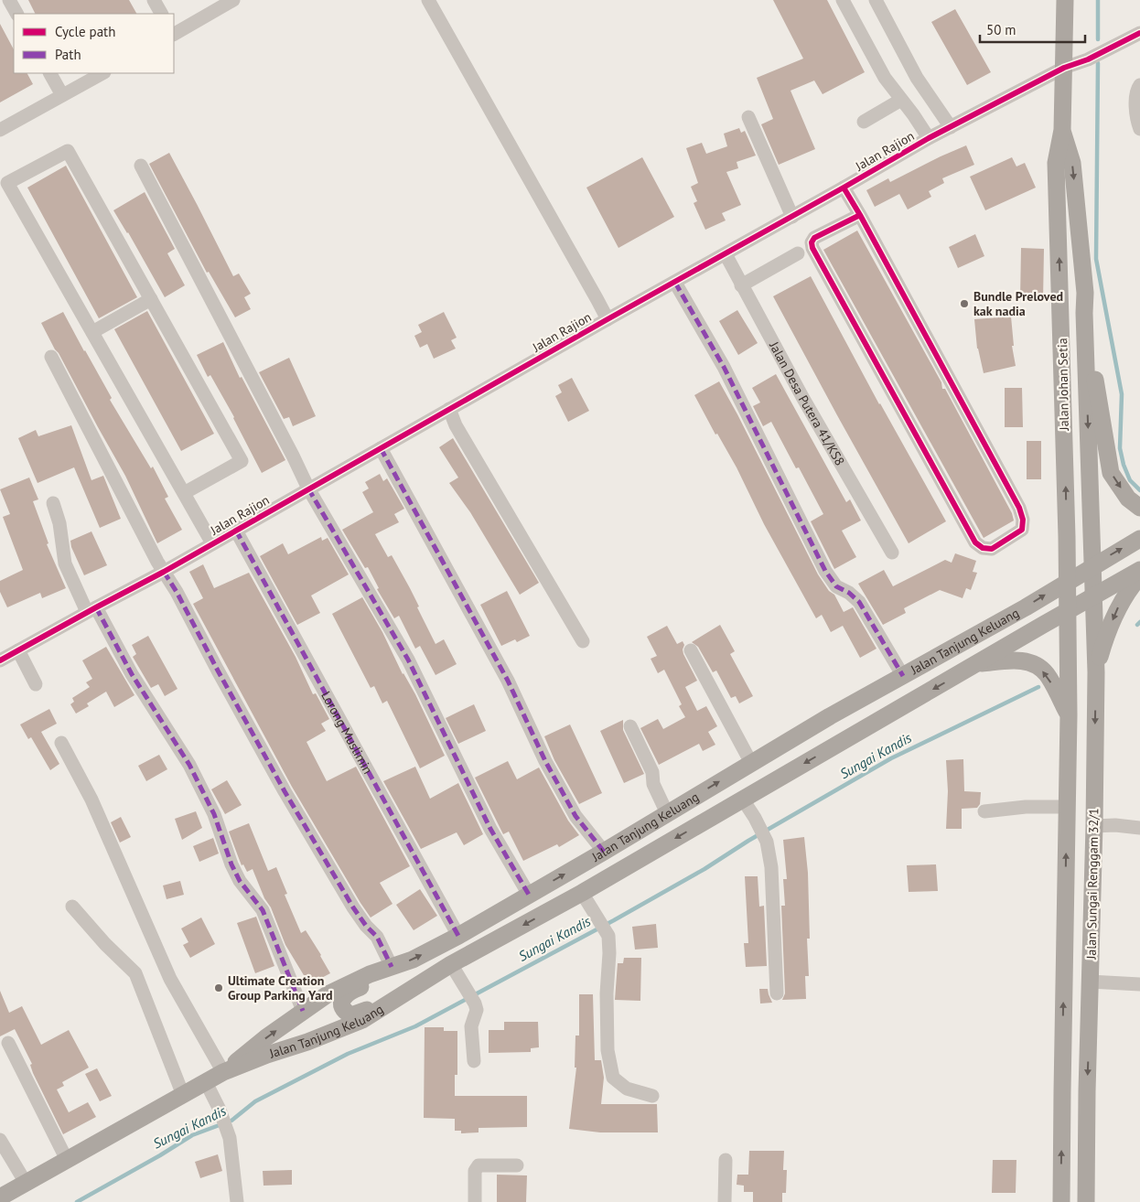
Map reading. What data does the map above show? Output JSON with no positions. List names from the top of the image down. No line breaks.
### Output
{"streets":{"main road":["Jalan Johan Setia","Jalan Tanjung Keluang","Jalan Sungai Renggam 32/1"],"street":["Jalan Rajion","Jalan Desa Putera 41/KS8","Lorong Muslimin"]},"crossings":[["Jalan Rajion","Jalan Johan Setia"],["Jalan Rajion","Jalan Desa Putera 41/KS8"],["Jalan Rajion","Lorong Muslimin"],["Jalan Johan Setia","Jalan Tanjung Keluang"],["Jalan Johan Setia","Jalan Sungai Renggam 32/1"],["Jalan Tanjung Keluang","Lorong Muslimin"],["Jalan Tanjung Keluang","Jalan Sungai Renggam 32/1"]],"water":["Sungai Kandis"],"places":["Bundle Preloved kak nadia","Ultimate Creation Group Parking Yard"],"legend":["Cycle path","Path"],"scale_bar":"50 m"}
